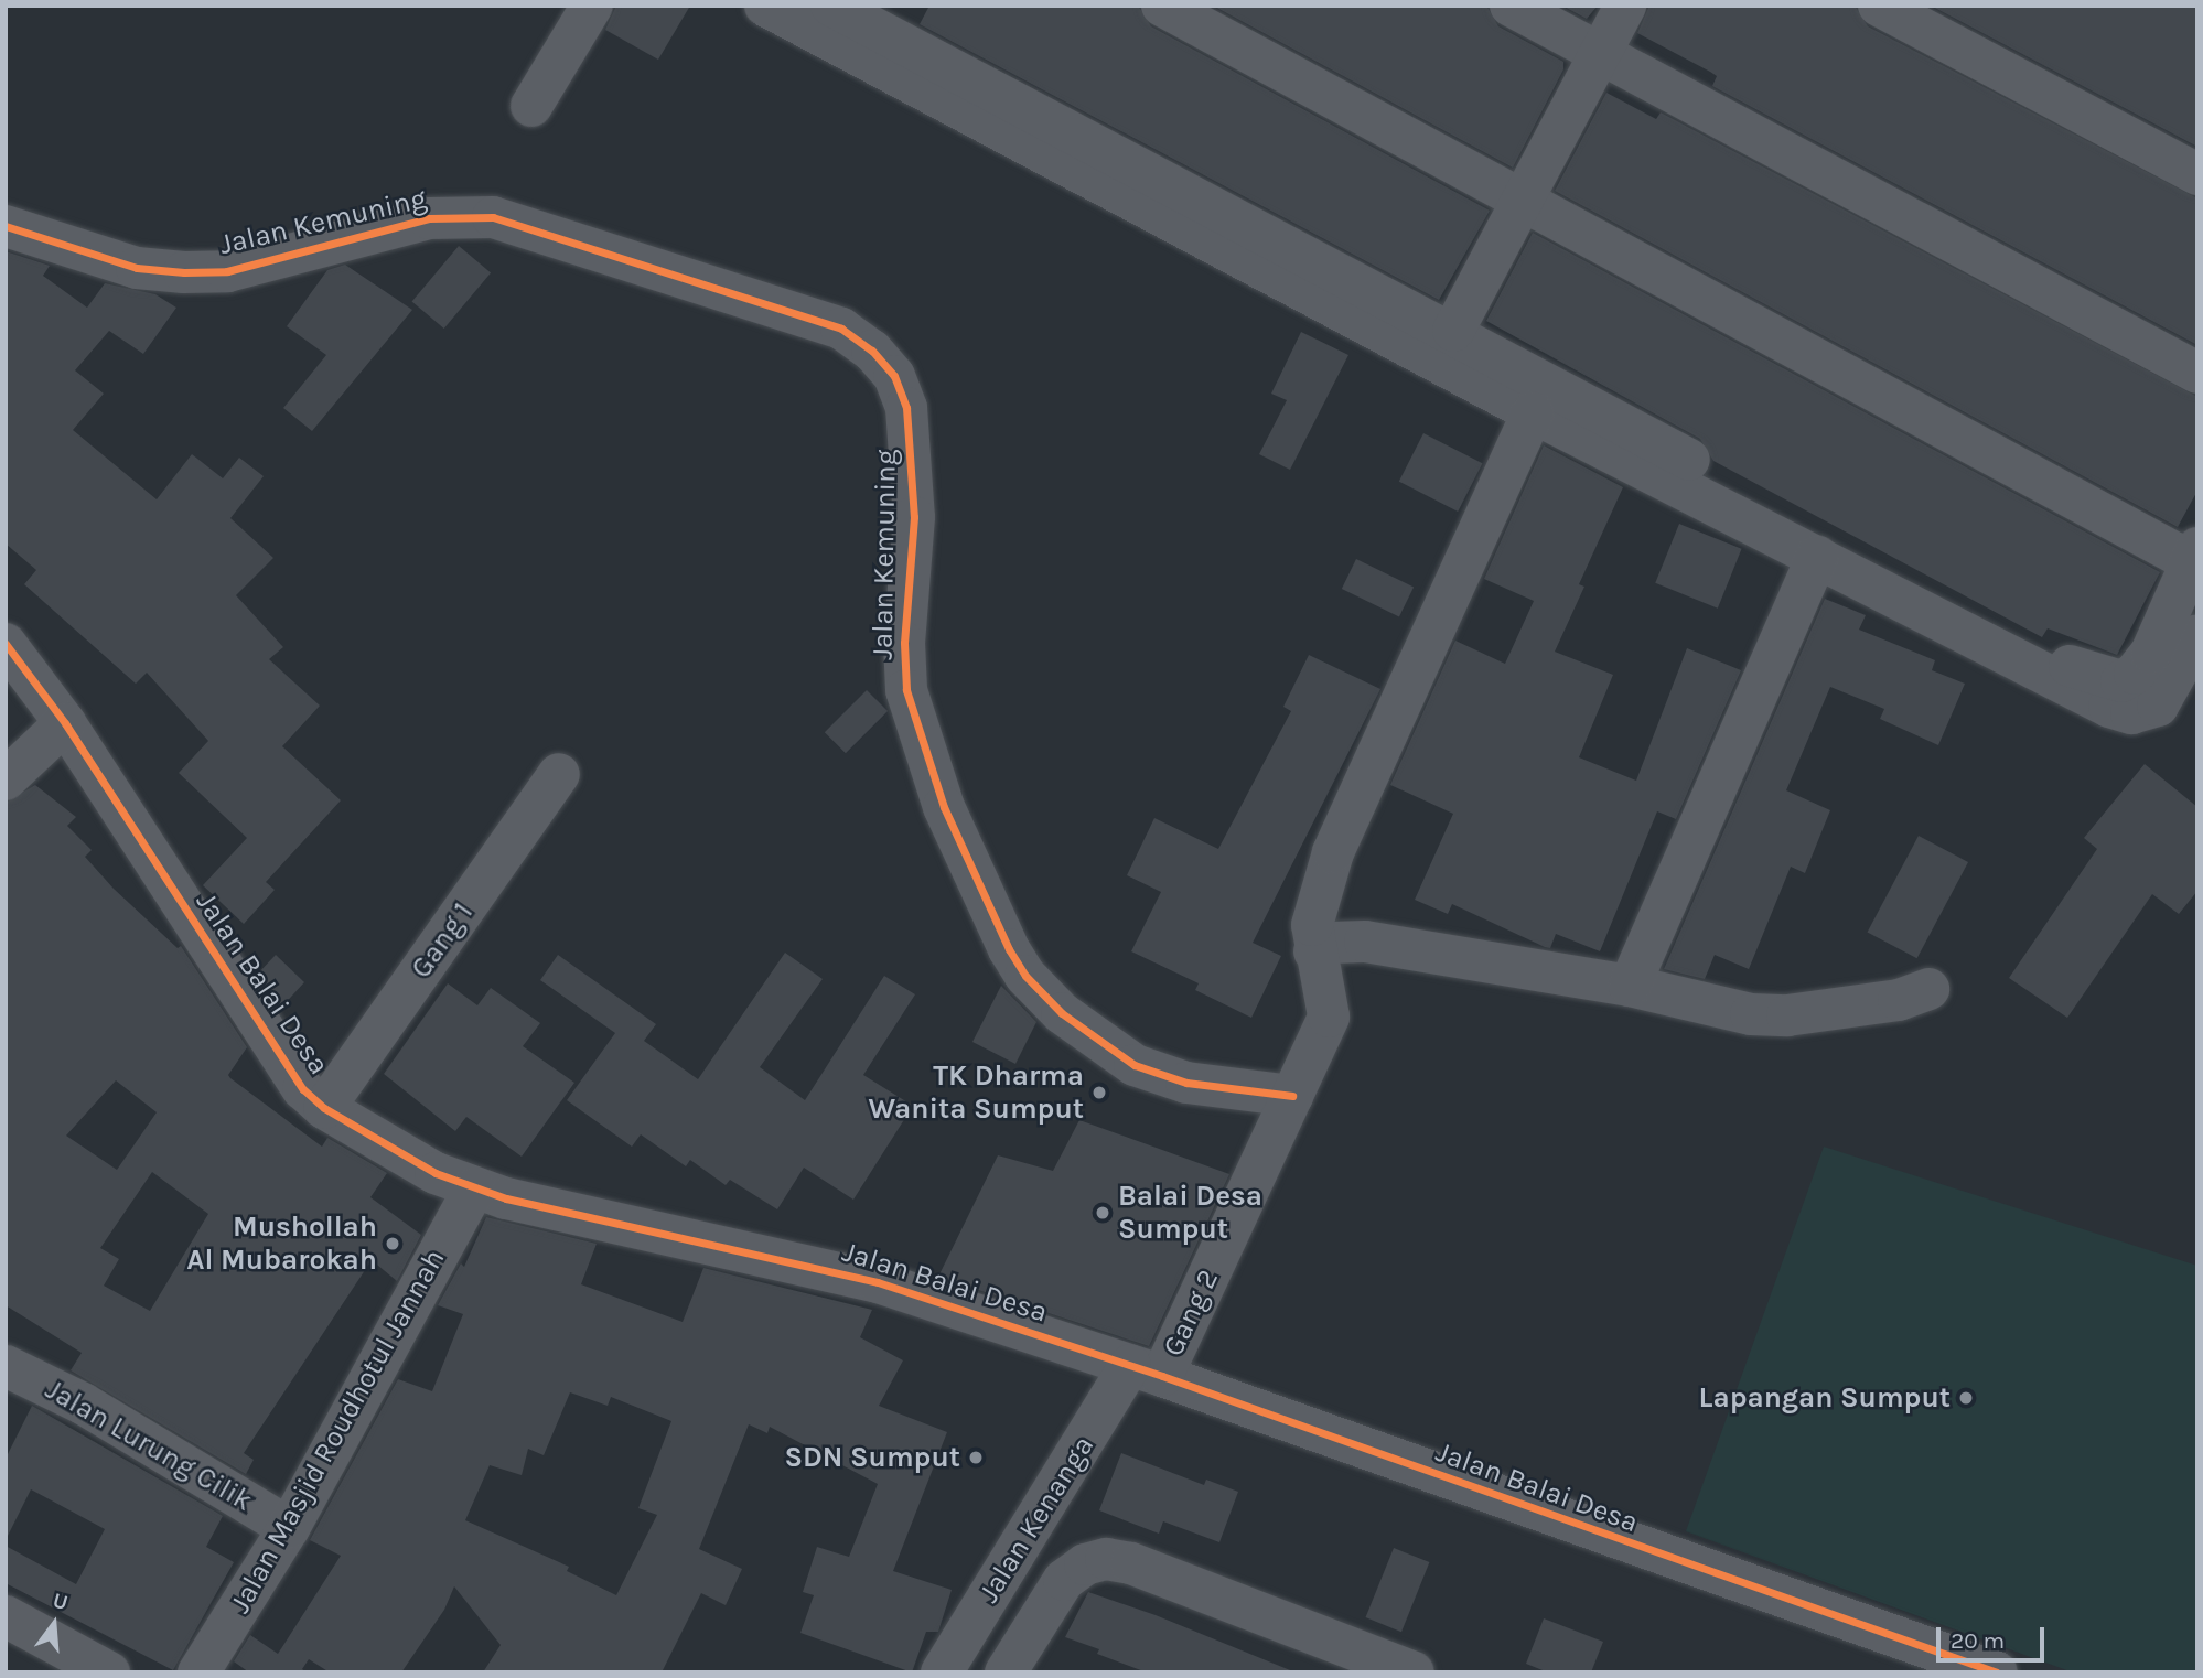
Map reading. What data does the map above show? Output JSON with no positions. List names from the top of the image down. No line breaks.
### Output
{"streets":{"street":["Jalan Kemuning","Gang 1","Jalan Balai Desa","Gang 2","Jalan Masjid Roudhotul Jannah","Jalan Lurung Cilik","Jalan Kenanga"]},"crossings":[["Jalan Kemuning","Gang 2"],["Gang 1","Jalan Balai Desa"],["Jalan Balai Desa","Gang 2"],["Jalan Balai Desa","Jalan Masjid Roudhotul Jannah"],["Jalan Balai Desa","Jalan Kenanga"],["Gang 2","Jalan Kenanga"],["Jalan Masjid Roudhotul Jannah","Jalan Lurung Cilik"]],"places":["TK Dharma Wanita Sumput","Balai Desa Sumput","Mushollah Al Mubarokah","Lapangan Sumput","SDN Sumput"],"scale_bar":"20 m","north":"top"}
